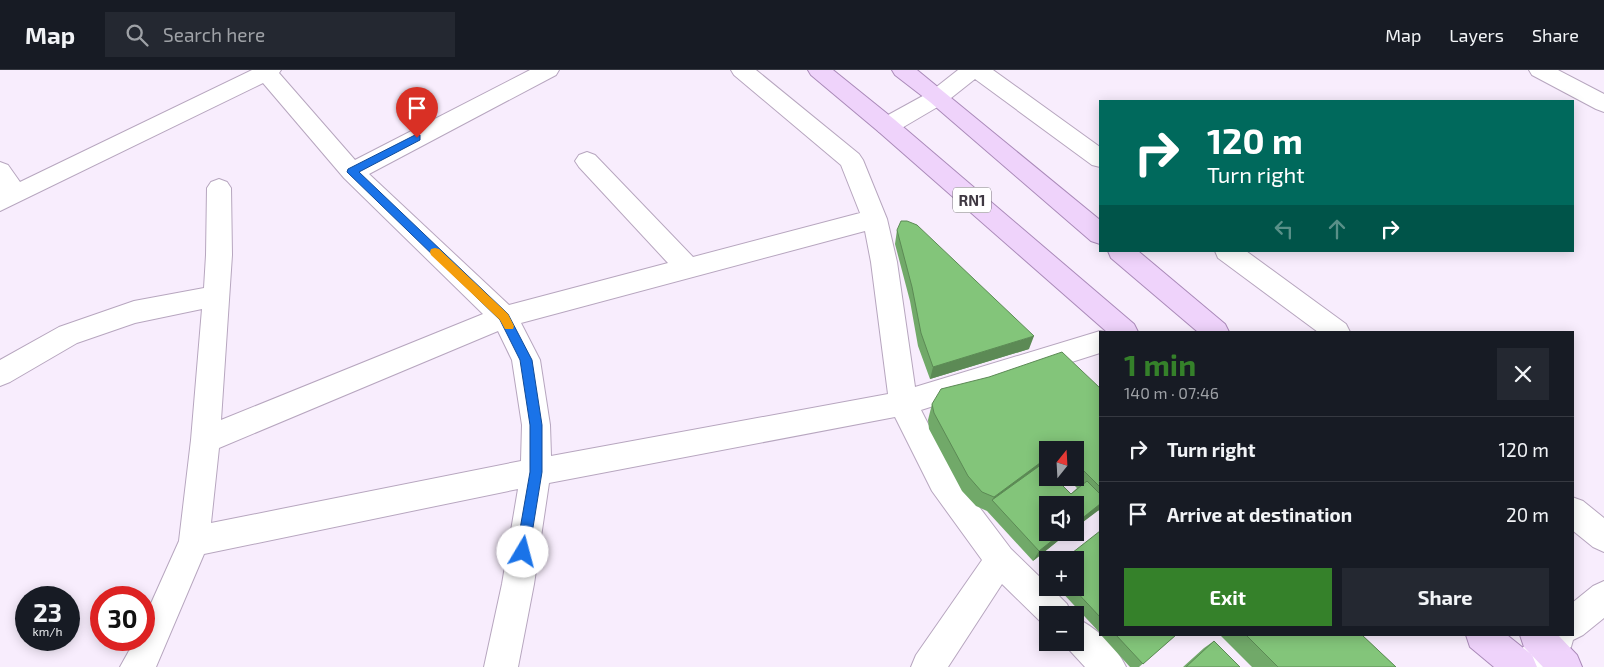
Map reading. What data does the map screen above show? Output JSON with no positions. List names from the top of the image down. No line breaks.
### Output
{"streets":{"main road":["RN1"]},"north":"top","page":{"header":"Map","search":"Search here","nav":["Map","Layers","Share"],"turn":["120 m","Turn right"],"heading":["1 min","140 m · 07:46"],"list":[{"name":"Turn right","value":"120 m"},{"name":"Arrive at destination","value":"20 m"}],"map_buttons":["+","−"],"buttons":["Exit","Share"],"speed":"23 km/h","limit":"30"}}
